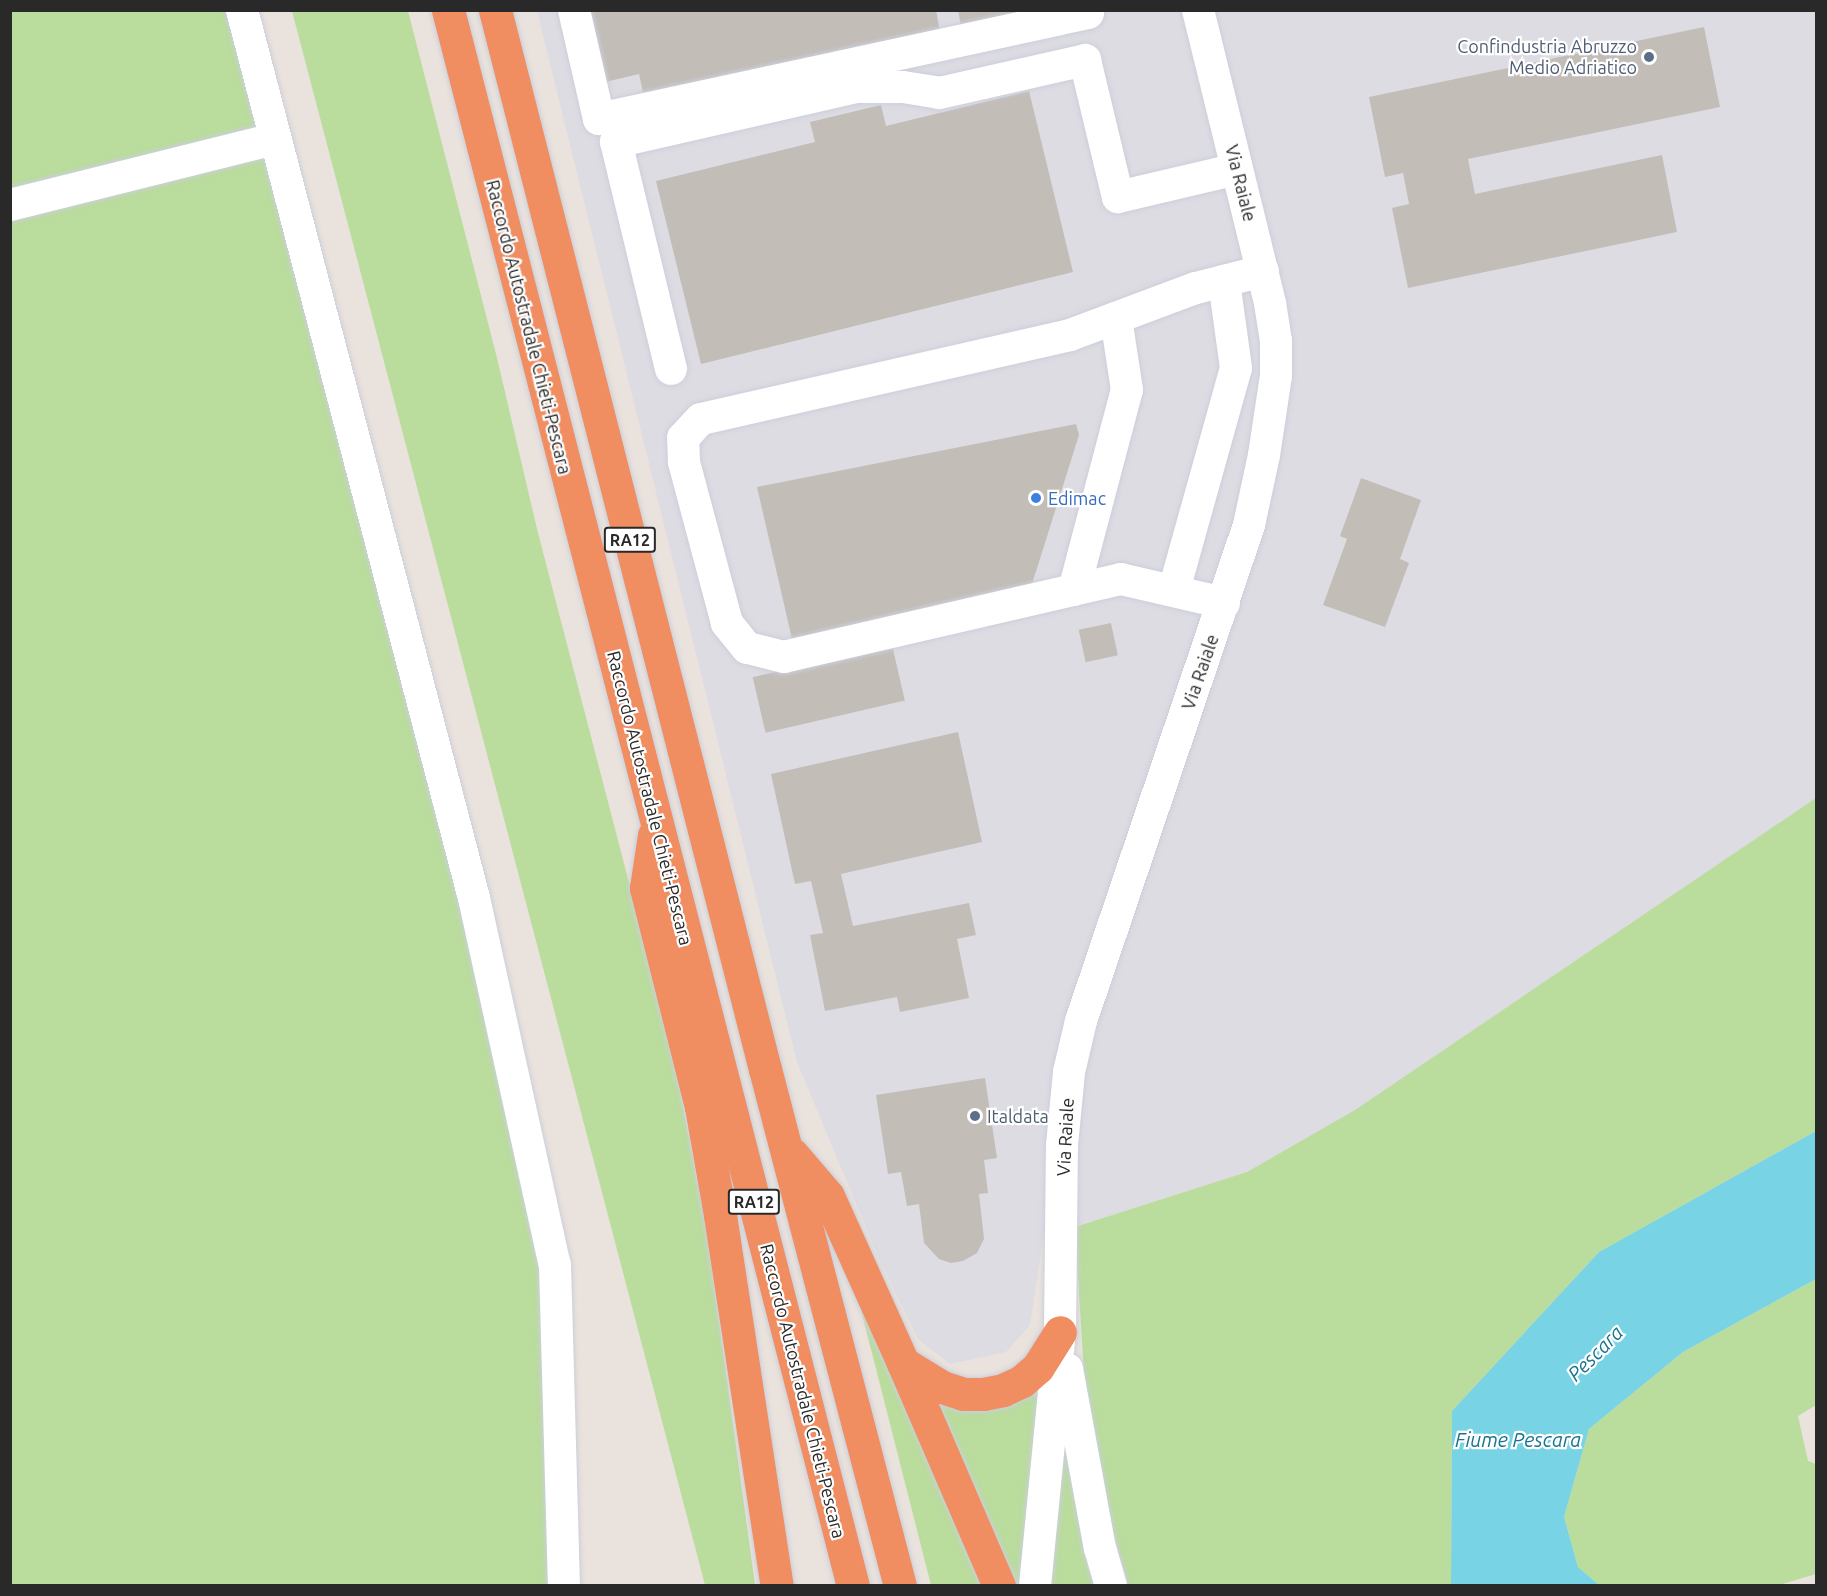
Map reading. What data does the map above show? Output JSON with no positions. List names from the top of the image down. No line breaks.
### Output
{"streets":{"highway":["Raccordo Autostradale Chieti-Pescara","RA12"],"street":["Via Raiale"]},"water":["Pescara","Fiume Pescara"],"places":["Confindustria Abruzzo Medio Adriatico","Edimac","Italdata"]}
